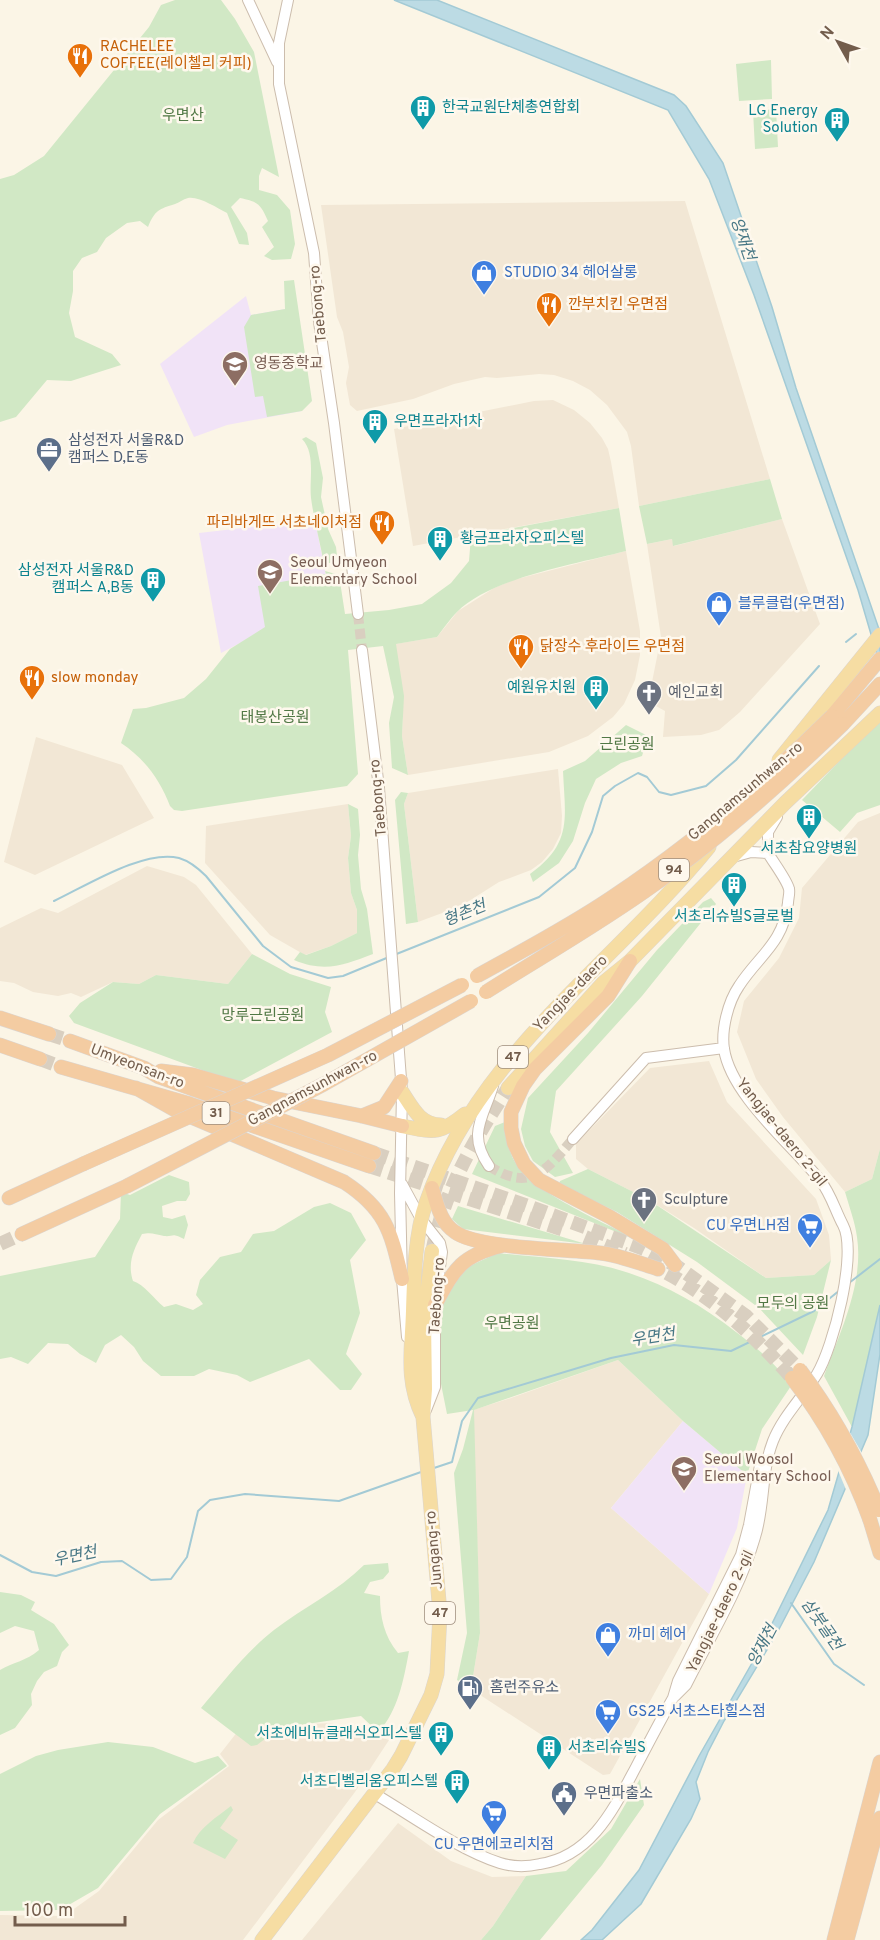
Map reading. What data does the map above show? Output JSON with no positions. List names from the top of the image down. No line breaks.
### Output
{"streets":{"highway":["Gangnamsunhwan-ro","94","Umyeonsan-ro","31"],"main road":["Yangjae-daero","47","Jungang-ro"],"street":["Taebong-ro","Yangjae-daero 2-gil"]},"crossings":[["Taebong-ro","Yangjae-daero"],["Taebong-ro","Jungang-ro"],["Yangjae-daero","Jungang-ro"],["Yangjae-daero 2-gil","Jungang-ro"]],"water":["양재천","형촌천","우면천","삼붓골천"],"parks":["우면산","태봉산공원","근린공원","망루근린공원","모두의 공원","우면공원"],"places":{"restaurant":["RACHELEE COFFEE(레이첼리 커피)","깐부치킨 우면점","파리바게뜨 서초네이처점","닭장수 후라이드 우면점","slow monday"],"building":["한국교원단체총연합회","LG Energy Solution","우면프라자1차","황금프라자오피스텔","삼성전자 서울R&D 캠퍼스 A,B동","예원유치원","서초참요양병원","서초리슈빌S글로벌","서초에비뉴클래식오피스텔","서초리슈빌S","서초디벨리움오피스텔"],"shop":["STUDIO 34 헤어살롱","블루클럽(우면점)","까미 헤어"],"school or university":["영동중학교","Seoul Umyeon Elementary School","Seoul Woosol Elementary School"],"office":["삼성전자 서울R&D 캠퍼스 D,E동"],"church":["예인교회","Sculpture"],"supermarket":["CU 우면LH점","GS25 서초스타힐스점","CU 우면에코리치점"],"fuel station":["홈런주유소"],"public building":["우면파출소"]},"scale_bar":"100 m","north":"top left"}
